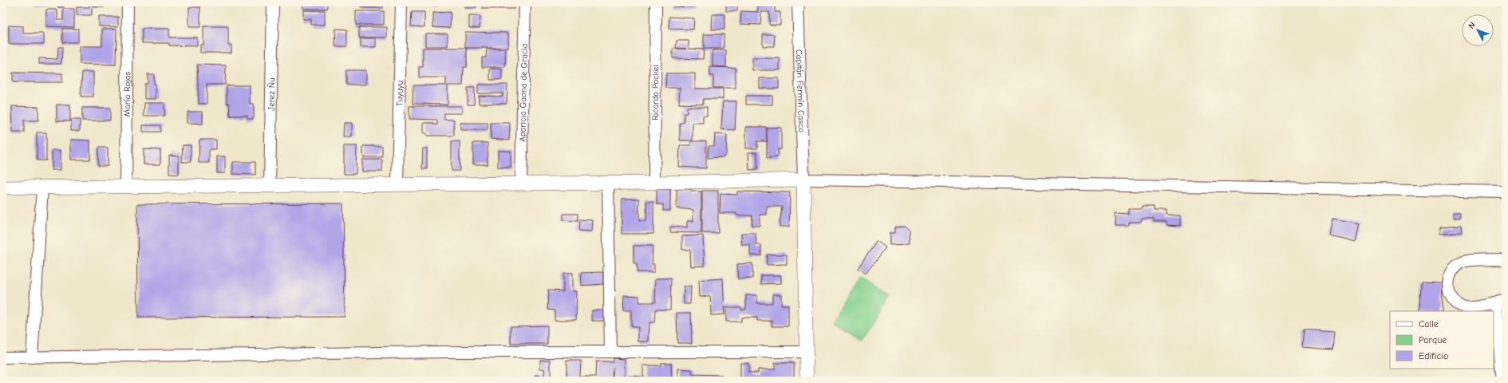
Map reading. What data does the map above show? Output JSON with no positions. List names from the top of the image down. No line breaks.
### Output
{"streets":{"street":["Capitán Fermín Casco","Aparicia Gaona de Gracia","Ricardo Pockel","Tuyuyu","María Rojas","Jerez Ñu"]},"legend":["Calle","Parque","Edificio"],"north":"top left"}
